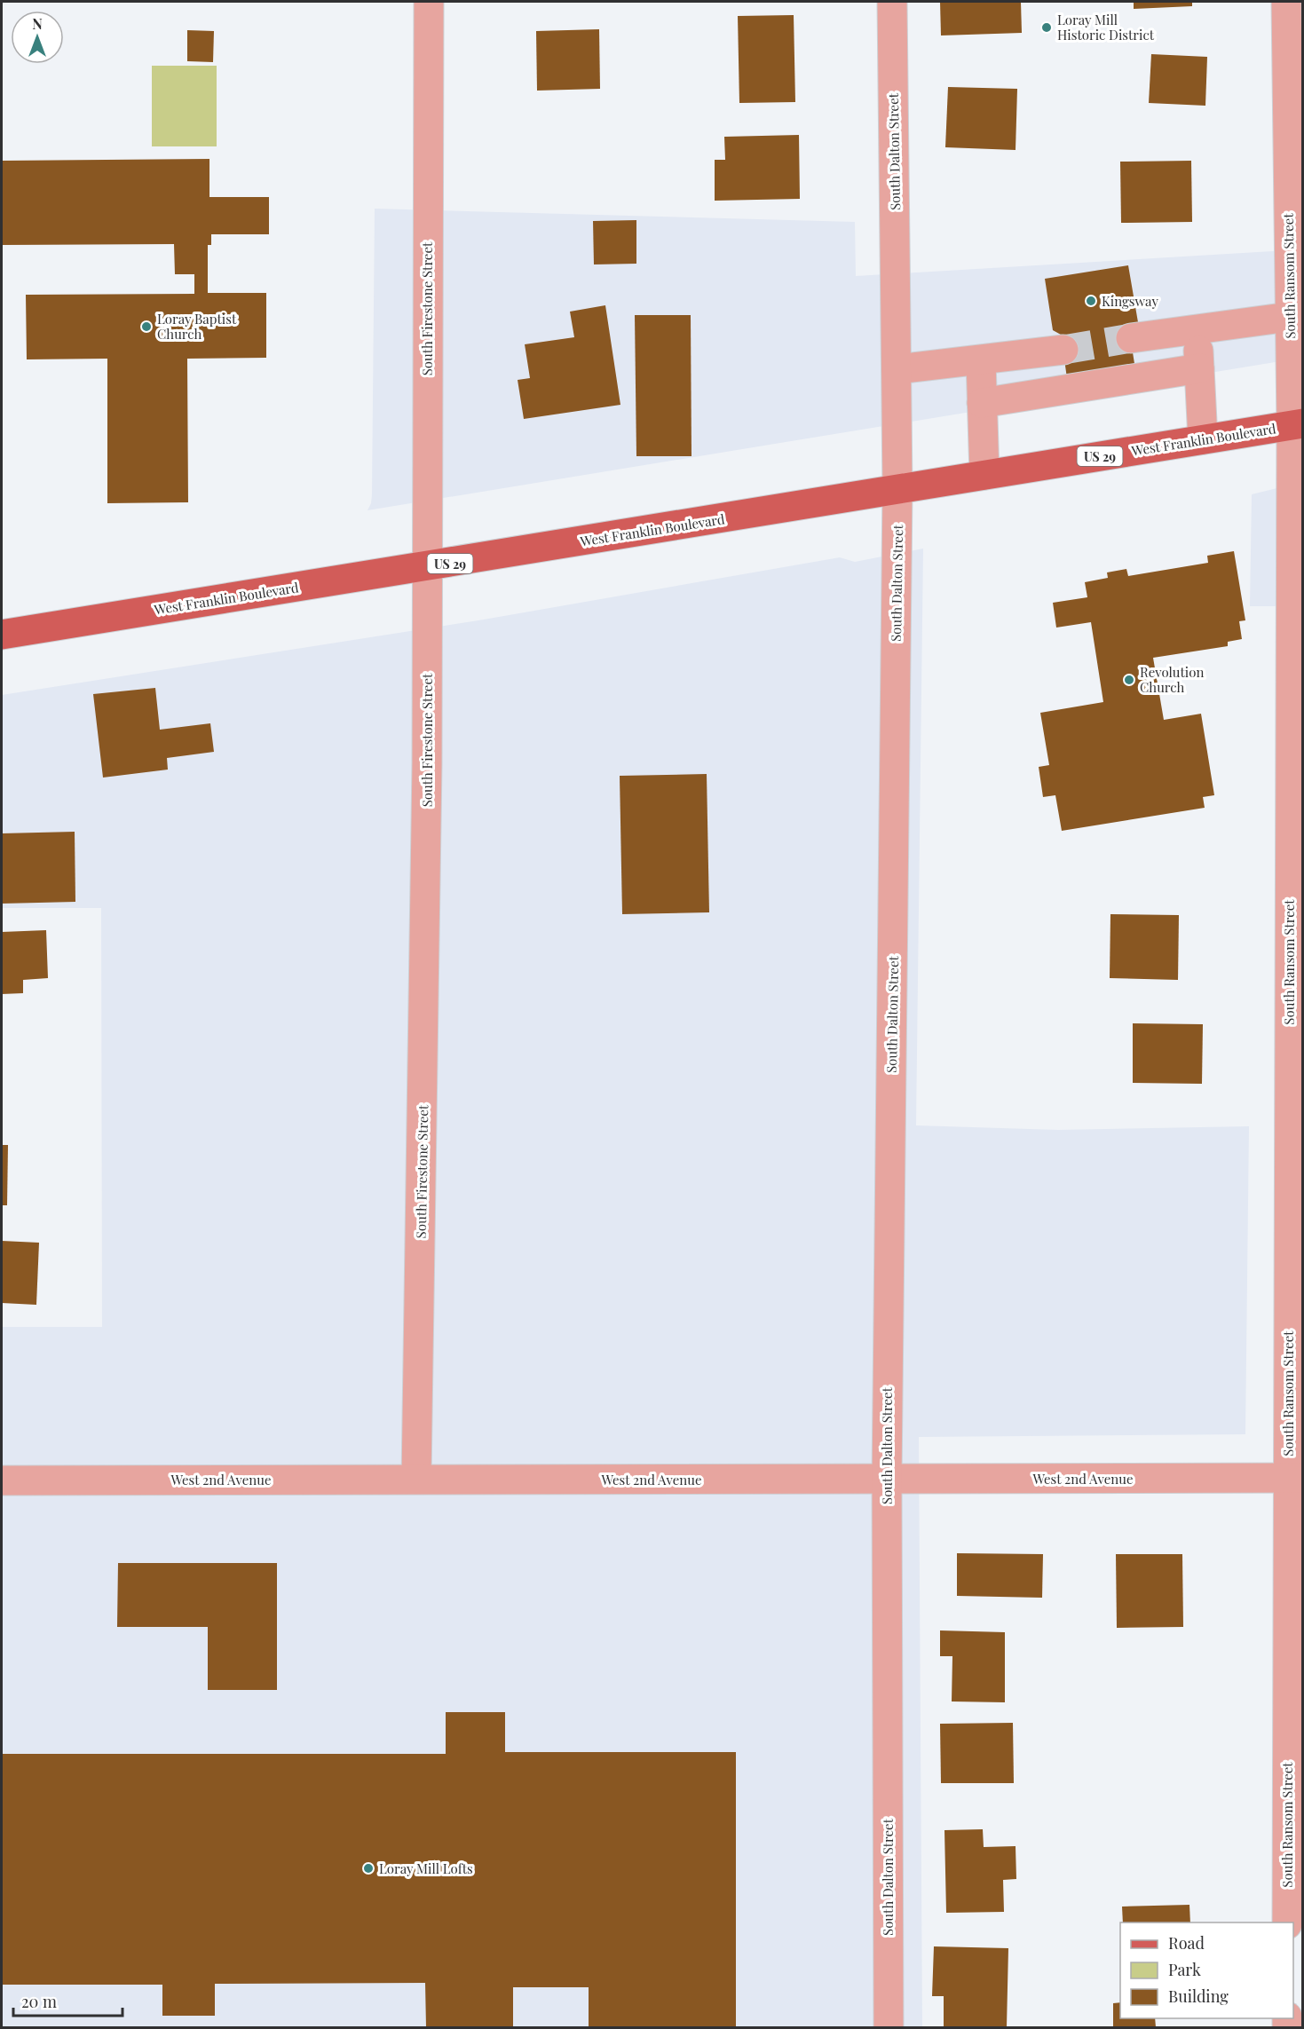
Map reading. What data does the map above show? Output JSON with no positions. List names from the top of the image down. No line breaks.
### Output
{"streets":{"main road":["West Franklin Boulevard","US 29"],"street":["South Dalton Street","South Ransom Street","South Firestone Street","West 2nd Avenue"]},"crossings":[["South Dalton Street","West Franklin Boulevard"],["South Dalton Street","West 2nd Avenue"],["South Ransom Street","West Franklin Boulevard"],["South Ransom Street","West 2nd Avenue"],["South Firestone Street","West Franklin Boulevard"],["South Firestone Street","West 2nd Avenue"]],"places":["Loray Mill Historic District","Kingsway","Loray Baptist Church","Revolution Church","Loray Mill Lofts"],"legend":["Road","Park","Building"],"scale_bar":"20 m","north":"top"}
